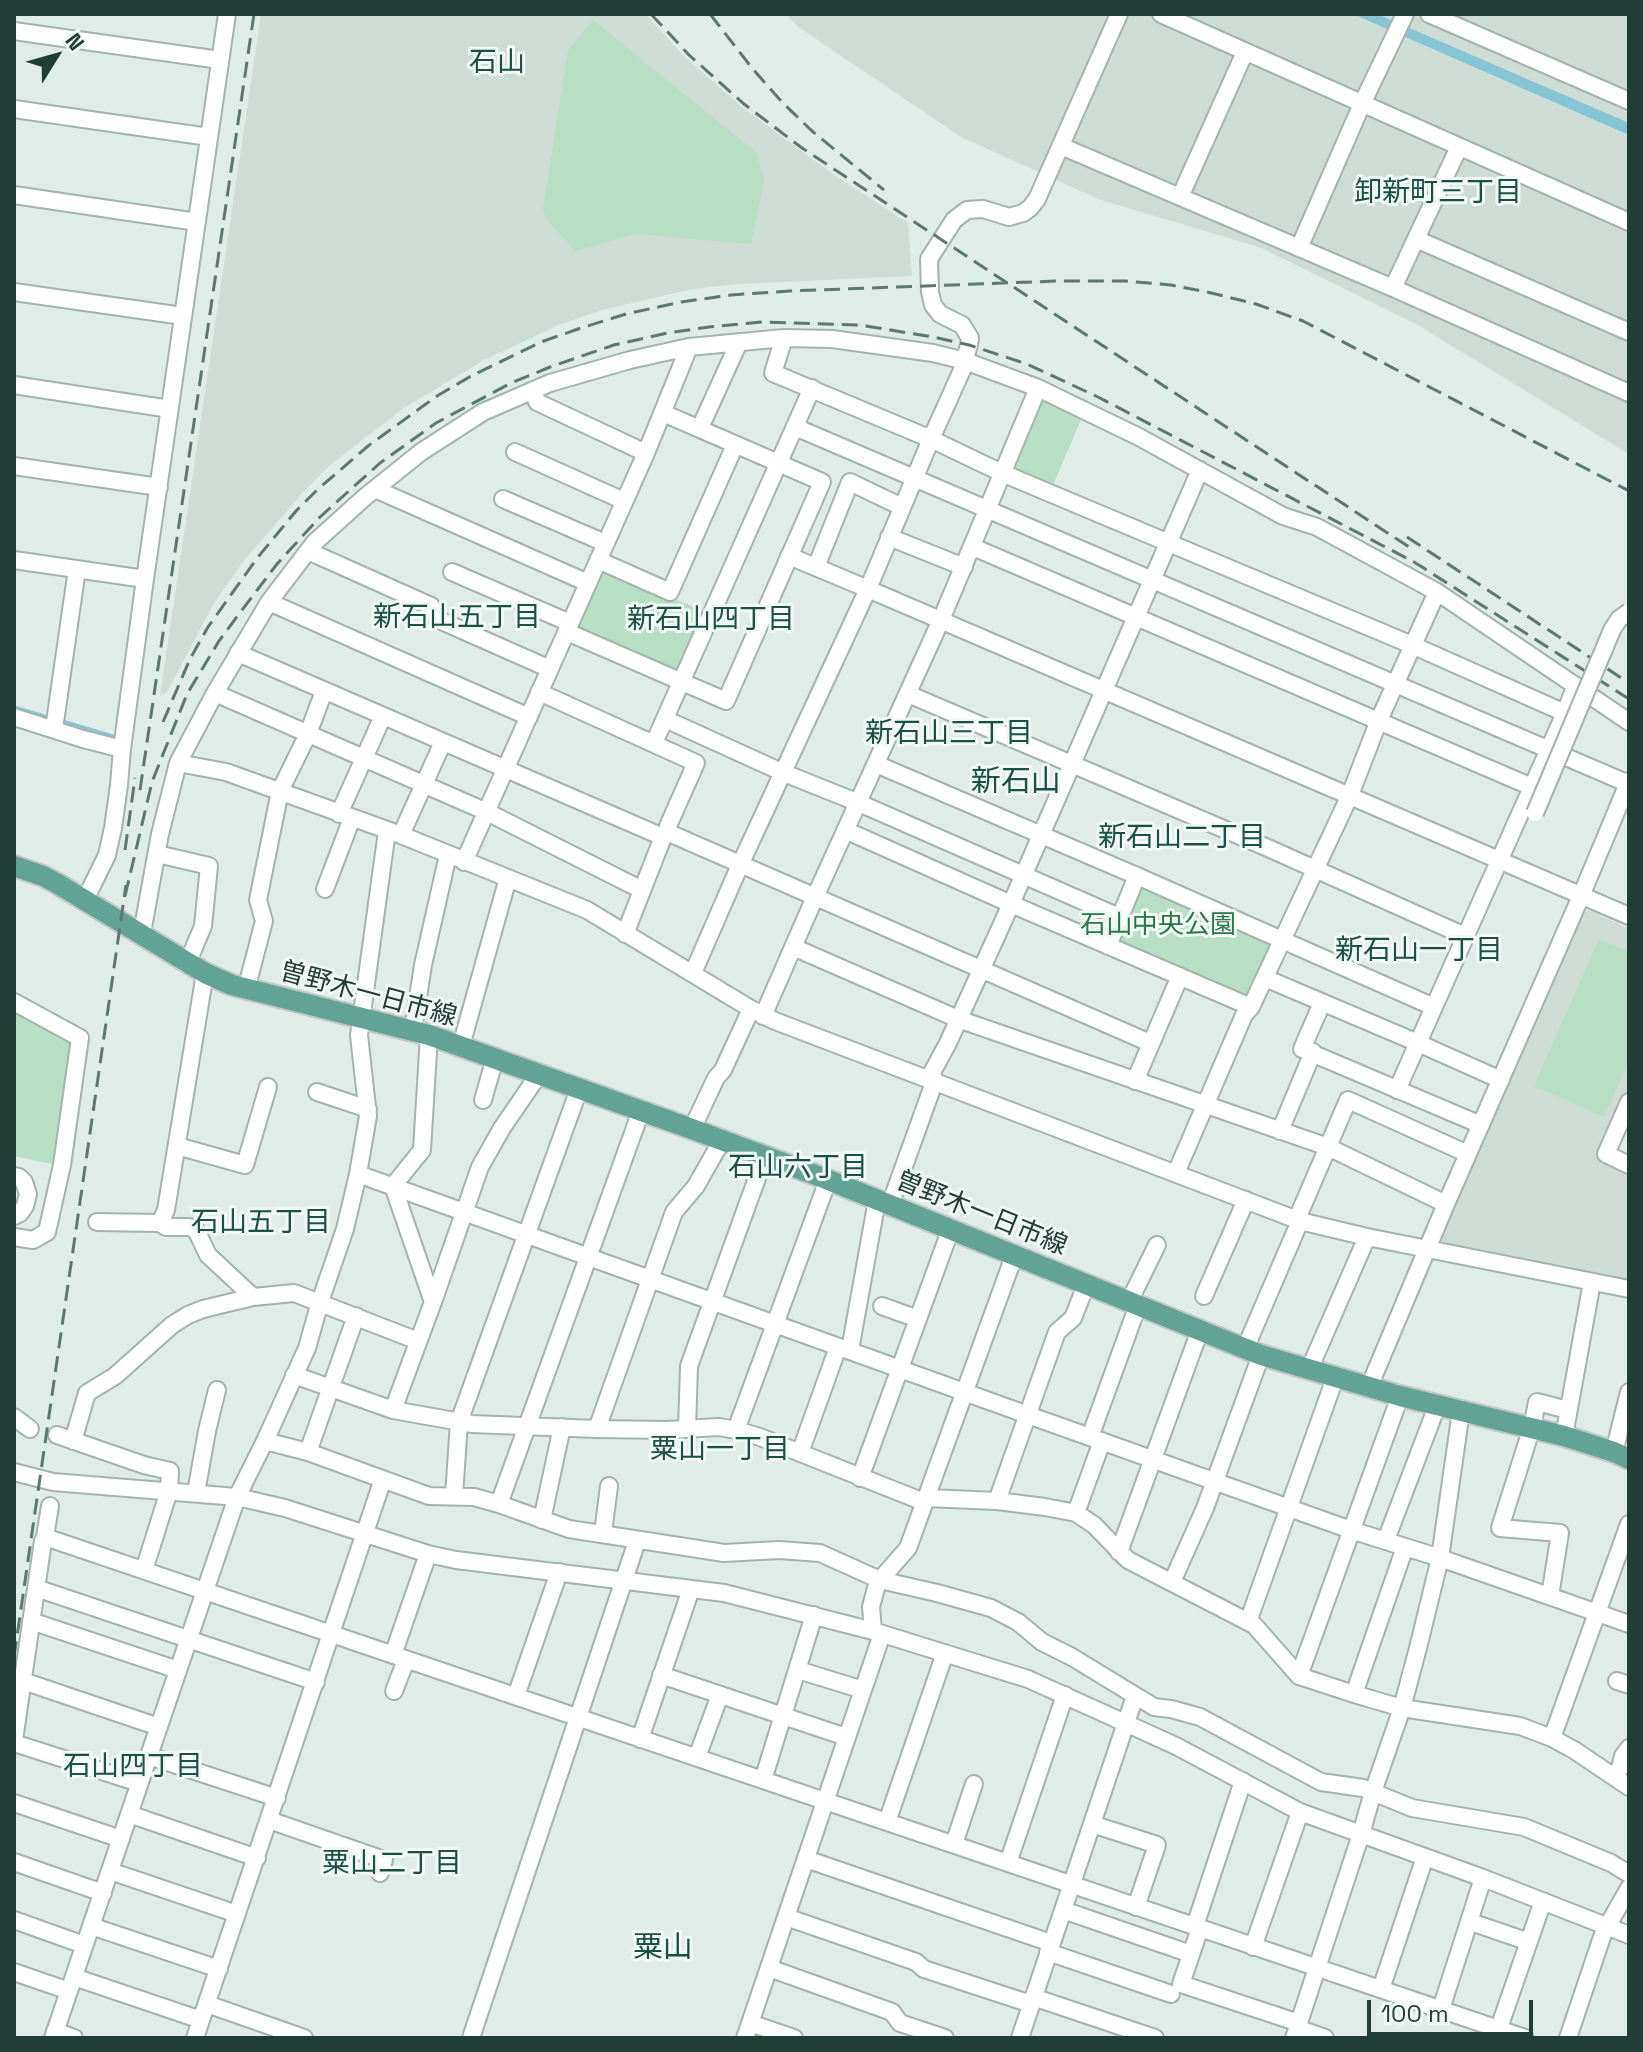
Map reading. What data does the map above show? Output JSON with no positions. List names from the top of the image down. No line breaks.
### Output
{"streets":{"main road":["曽野木一日市線"]},"districts":["石山","卸新町三丁目","新石山五丁目","新石山四丁目","新石山三丁目","新石山","新石山二丁目","新石山一丁目","石山六丁目","石山五丁目","粟山一丁目","石山四丁目","粟山二丁目","粟山"],"parks":["石山中央公園"],"scale_bar":"100 m","north":"top right"}
